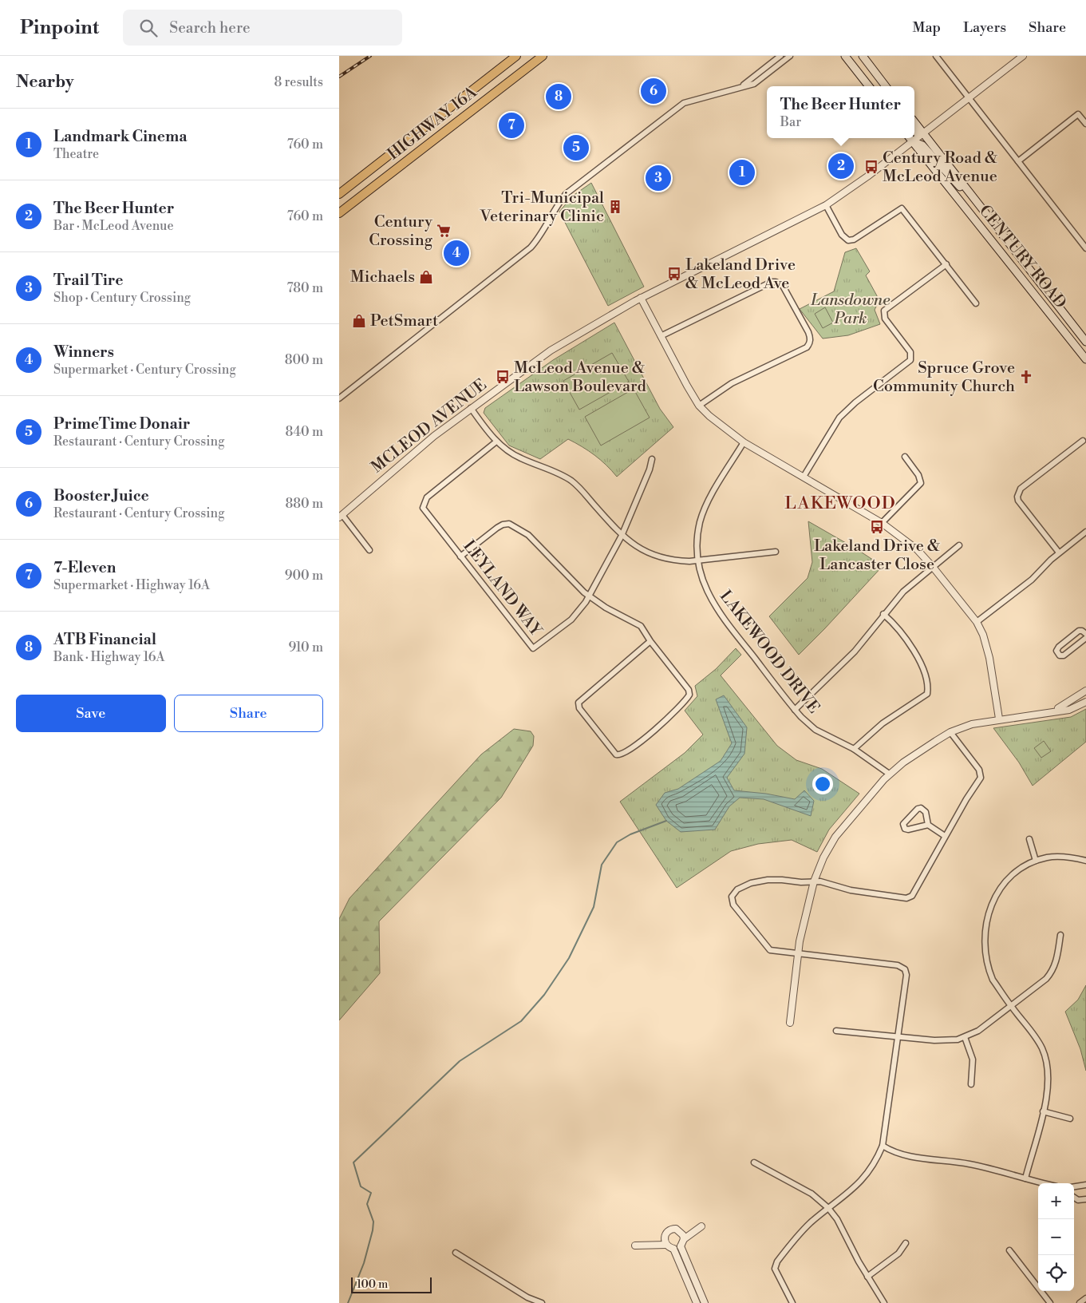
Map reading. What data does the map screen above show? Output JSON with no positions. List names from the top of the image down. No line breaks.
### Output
{"streets":{"main road":["HIGHWAY 16A","CENTURY ROAD"],"street":["MCLEOD AVENUE","LEYLAND WAY","LAKEWOOD DRIVE"]},"crossings":[["CENTURY ROAD","MCLEOD AVENUE"]],"districts":["LAKEWOOD"],"parks":["Lansdowne Park"],"places":{"bus stop":["Century Road & McLeod Avenue","Lakeland Drive & McLeod Ave","McLeod Avenue & Lawson Boulevard","Lakeland Drive & Lancaster Close"],"building":["Tri-Municipal Veterinary Clinic"],"supermarket":["Century Crossing"],"shop":["Michaels","PetSmart"],"church":["Spruce Grove Community Church"]},"scale_bar":"100 m","page":{"header":"Pinpoint","search":"Search here","nav":["Map","Layers","Share"],"heading":["Nearby","8 results"],"pins":["6","8","7","5","2","1","3","4"],"popup":["The Beer Hunter","Bar"],"list":[{"mark":"1","name":"Landmark Cinema","note":"Theatre","value":"760 m"},{"mark":"2","name":"The Beer Hunter","note":"Bar · McLeod Avenue","value":"760 m"},{"mark":"3","name":"Trail Tire","note":"Shop · Century Crossing","value":"780 m"},{"mark":"4","name":"Winners","note":"Supermarket · Century Crossing","value":"800 m"},{"mark":"5","name":"PrimeTime Donair","note":"Restaurant · Century Crossing","value":"840 m"},{"mark":"6","name":"Booster Juice","note":"Restaurant · Century Crossing","value":"880 m"},{"mark":"7","name":"7-Eleven","note":"Supermarket · Highway 16A","value":"900 m"},{"mark":"8","name":"ATB Financial","note":"Bank · Highway 16A","value":"910 m"}],"buttons":["Save","Share"],"map_buttons":["+","−"],"scale":"100 m"}}
